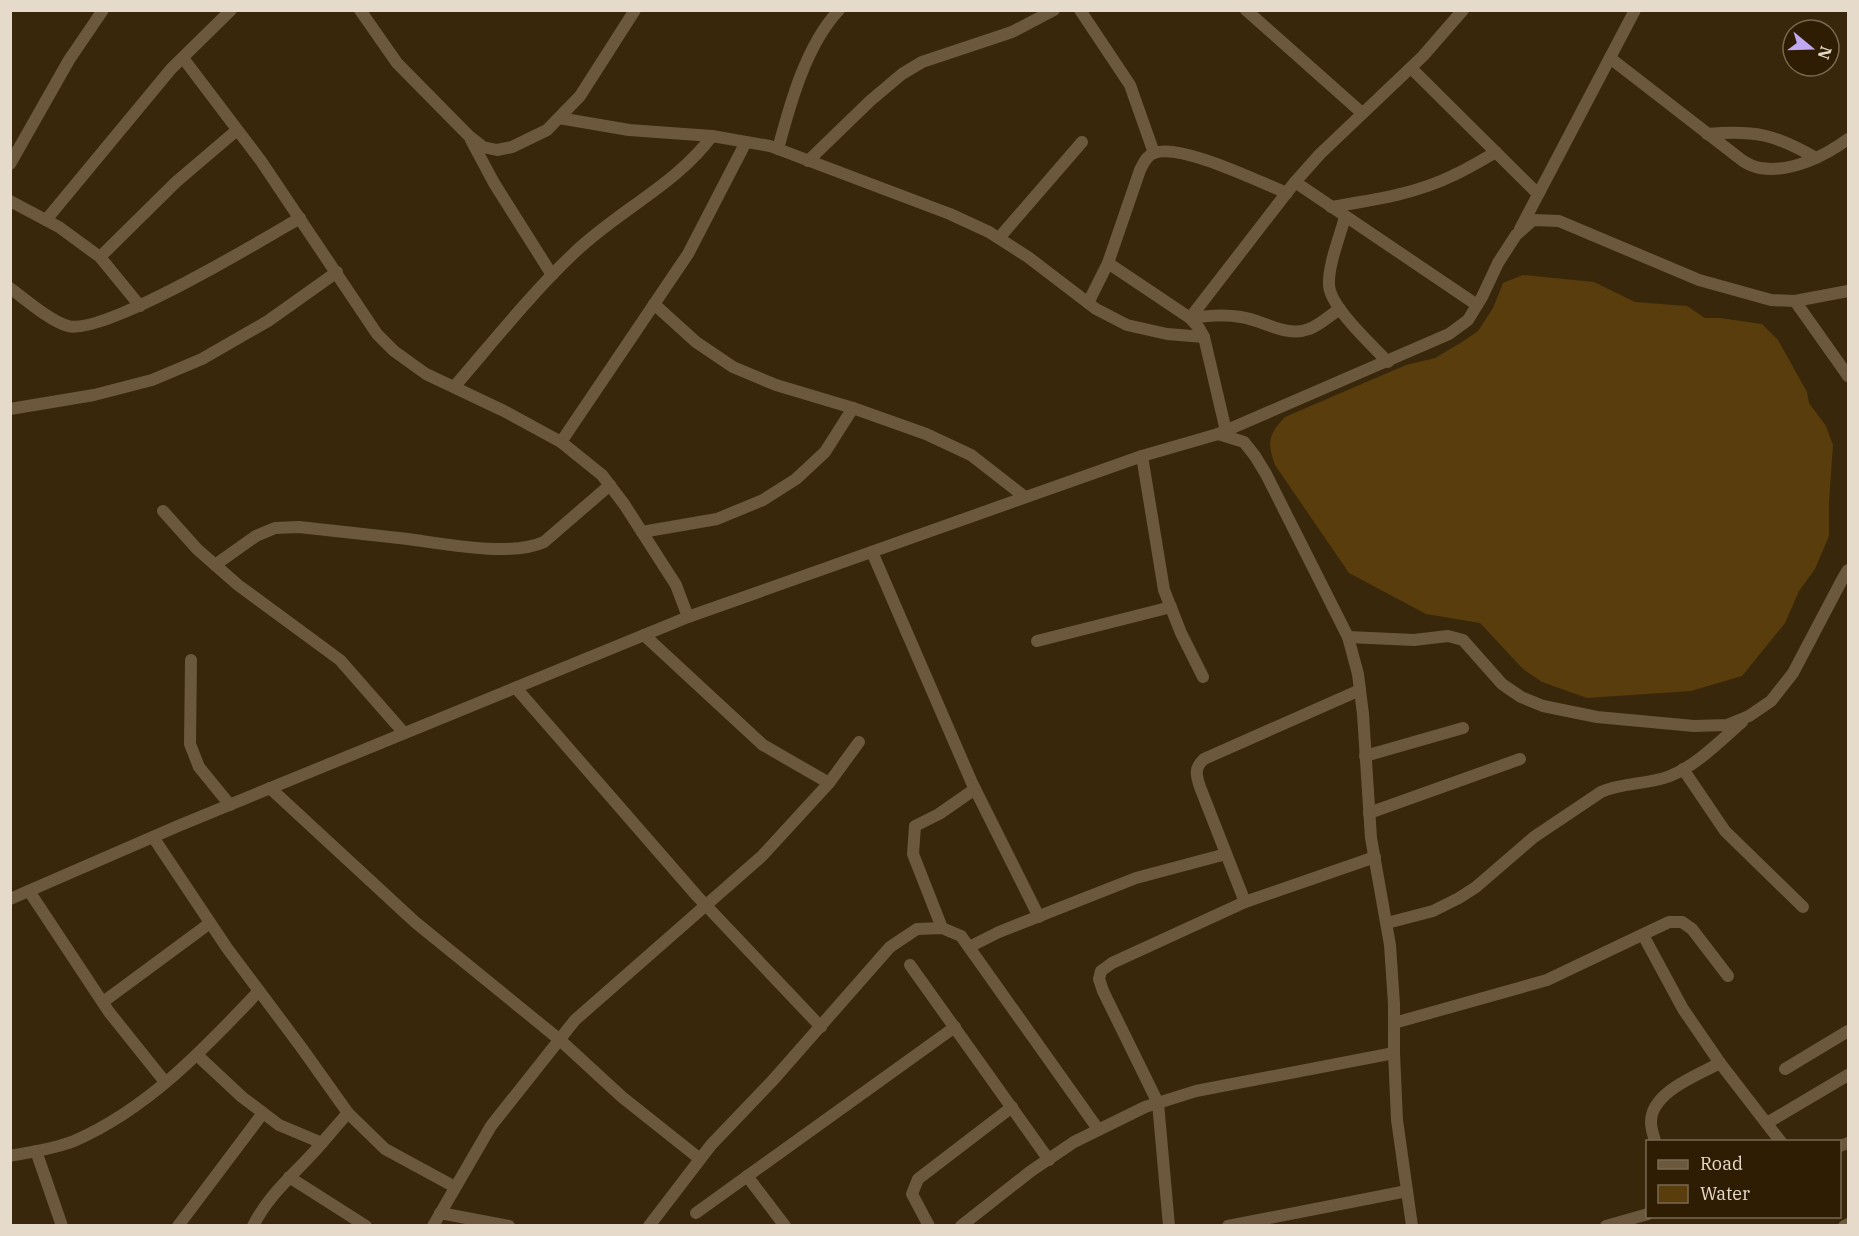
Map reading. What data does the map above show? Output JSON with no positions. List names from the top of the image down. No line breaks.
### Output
{"legend":["Road","Water"],"north":"right"}
